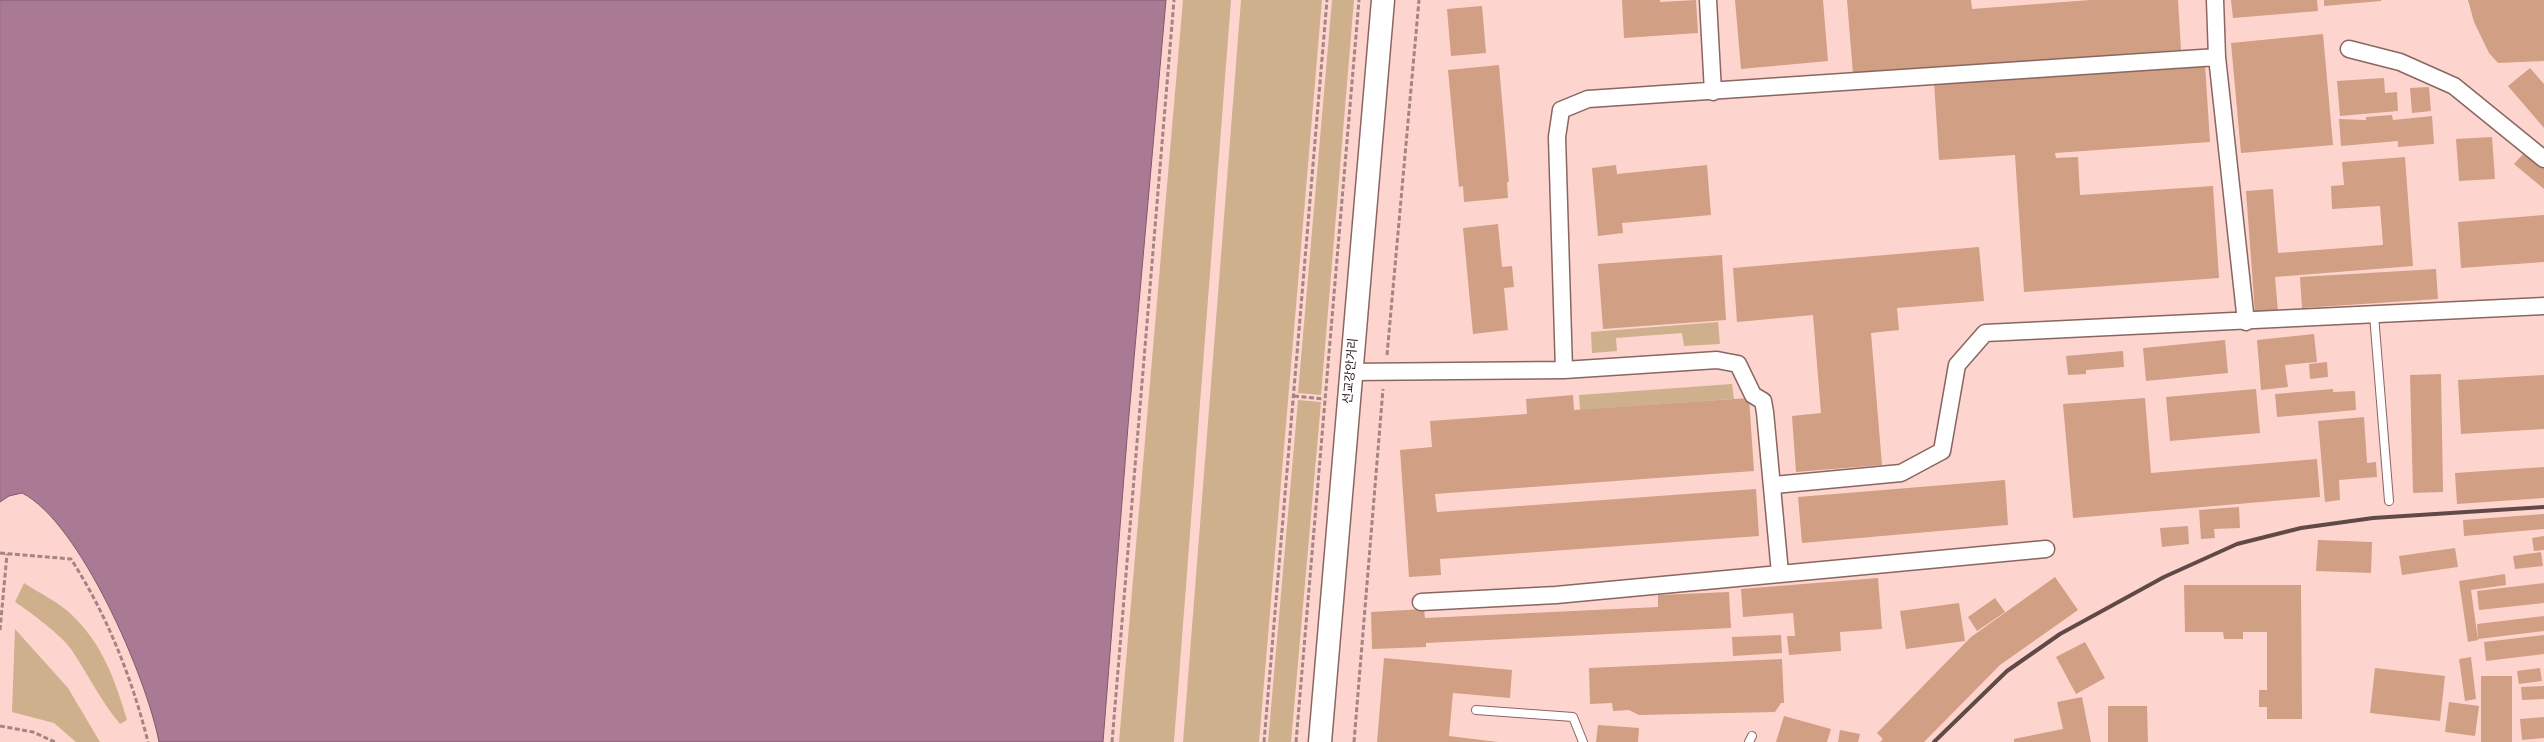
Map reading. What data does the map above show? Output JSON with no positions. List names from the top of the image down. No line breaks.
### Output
{"streets":{"main road":["선교강안거리"]}}
